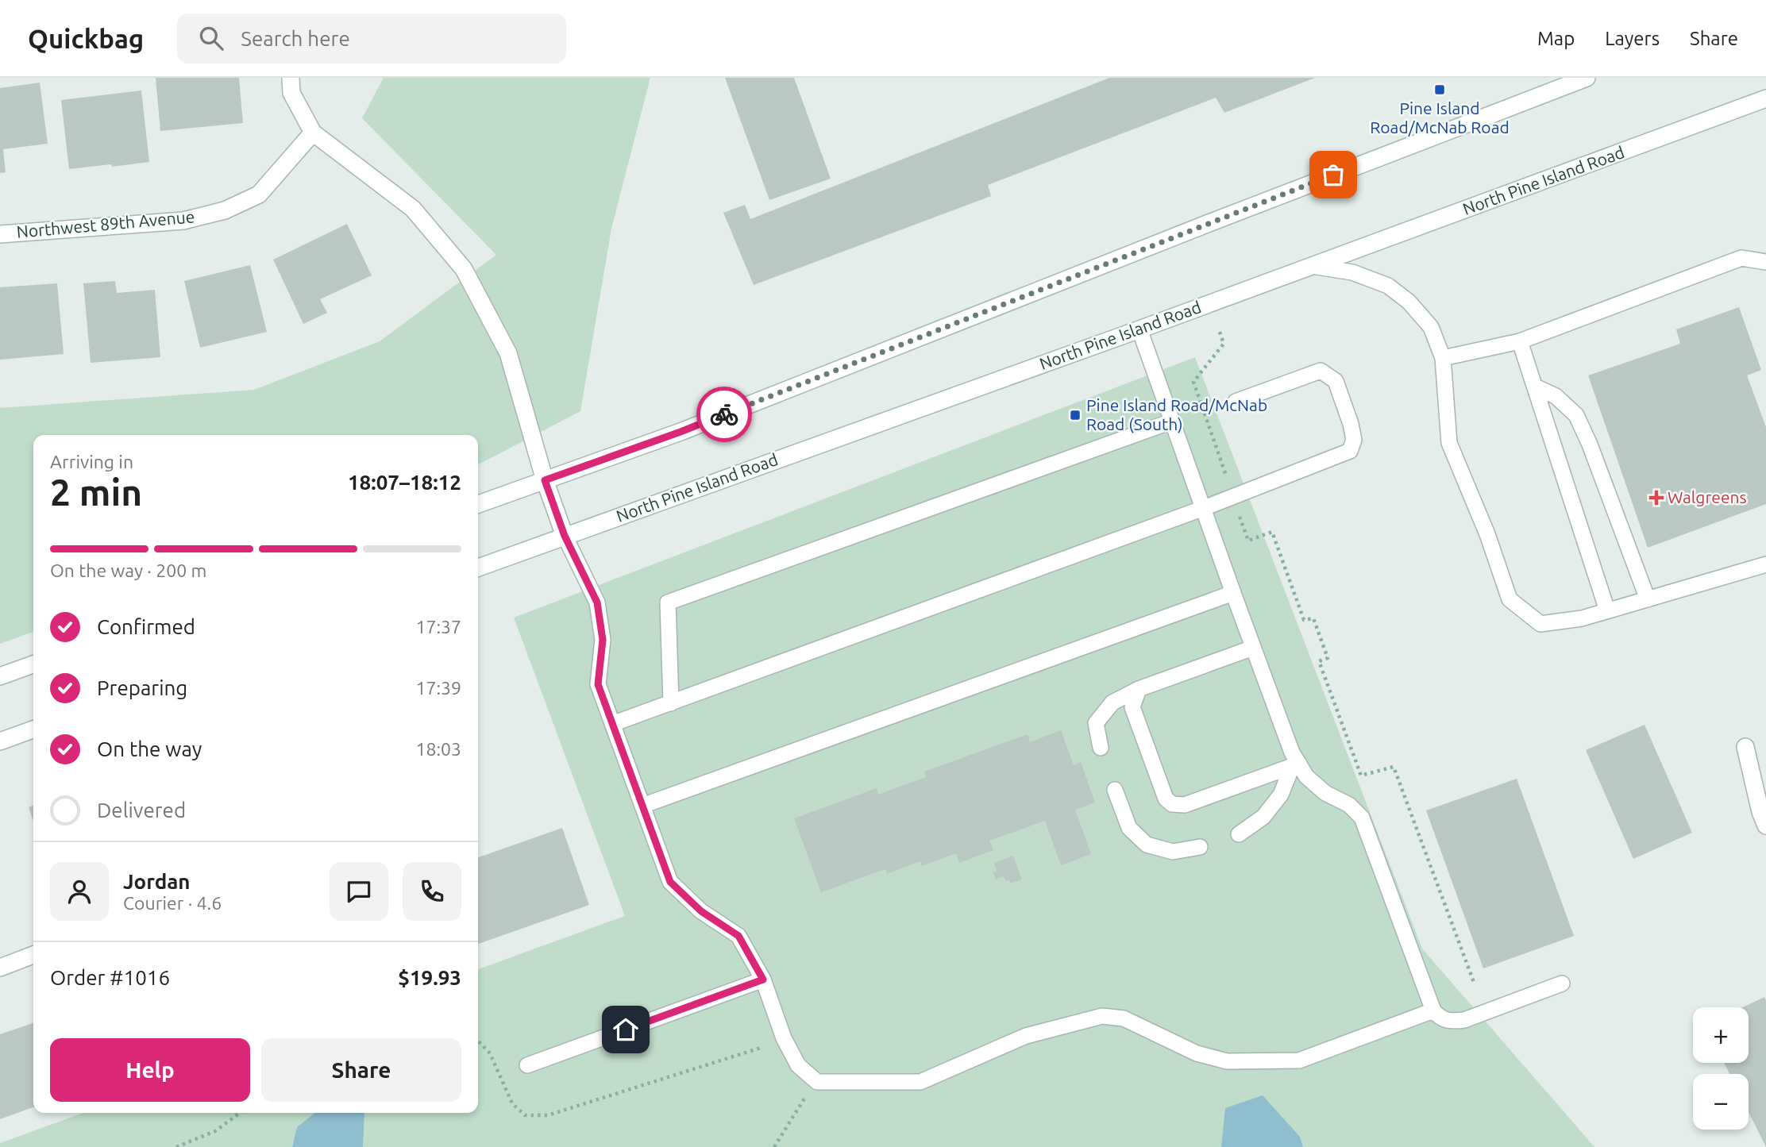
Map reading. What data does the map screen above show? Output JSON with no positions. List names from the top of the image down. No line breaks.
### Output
{"streets":{"main road":["North Pine Island Road","Northwest 89th Avenue"]},"places":{"transit":["Pine Island Road/McNab Road","Pine Island Road/McNab Road (South)"],"health":["Walgreens"]},"page":{"header":"Quickbag","search":"Search here","nav":["Map","Layers","Share"],"heading":["2 min","Arriving in","18:07–18:12"],"panel":["Jordan","Courier · 4.6","Order #1016","$19.93"],"bar":"On the way · 200 m","list":[["Confirmed","17:37"],["Preparing","17:39"],["On the way","18:03"],"Delivered"],"map_buttons":["+","−"],"buttons":["Help","Share"]}}
